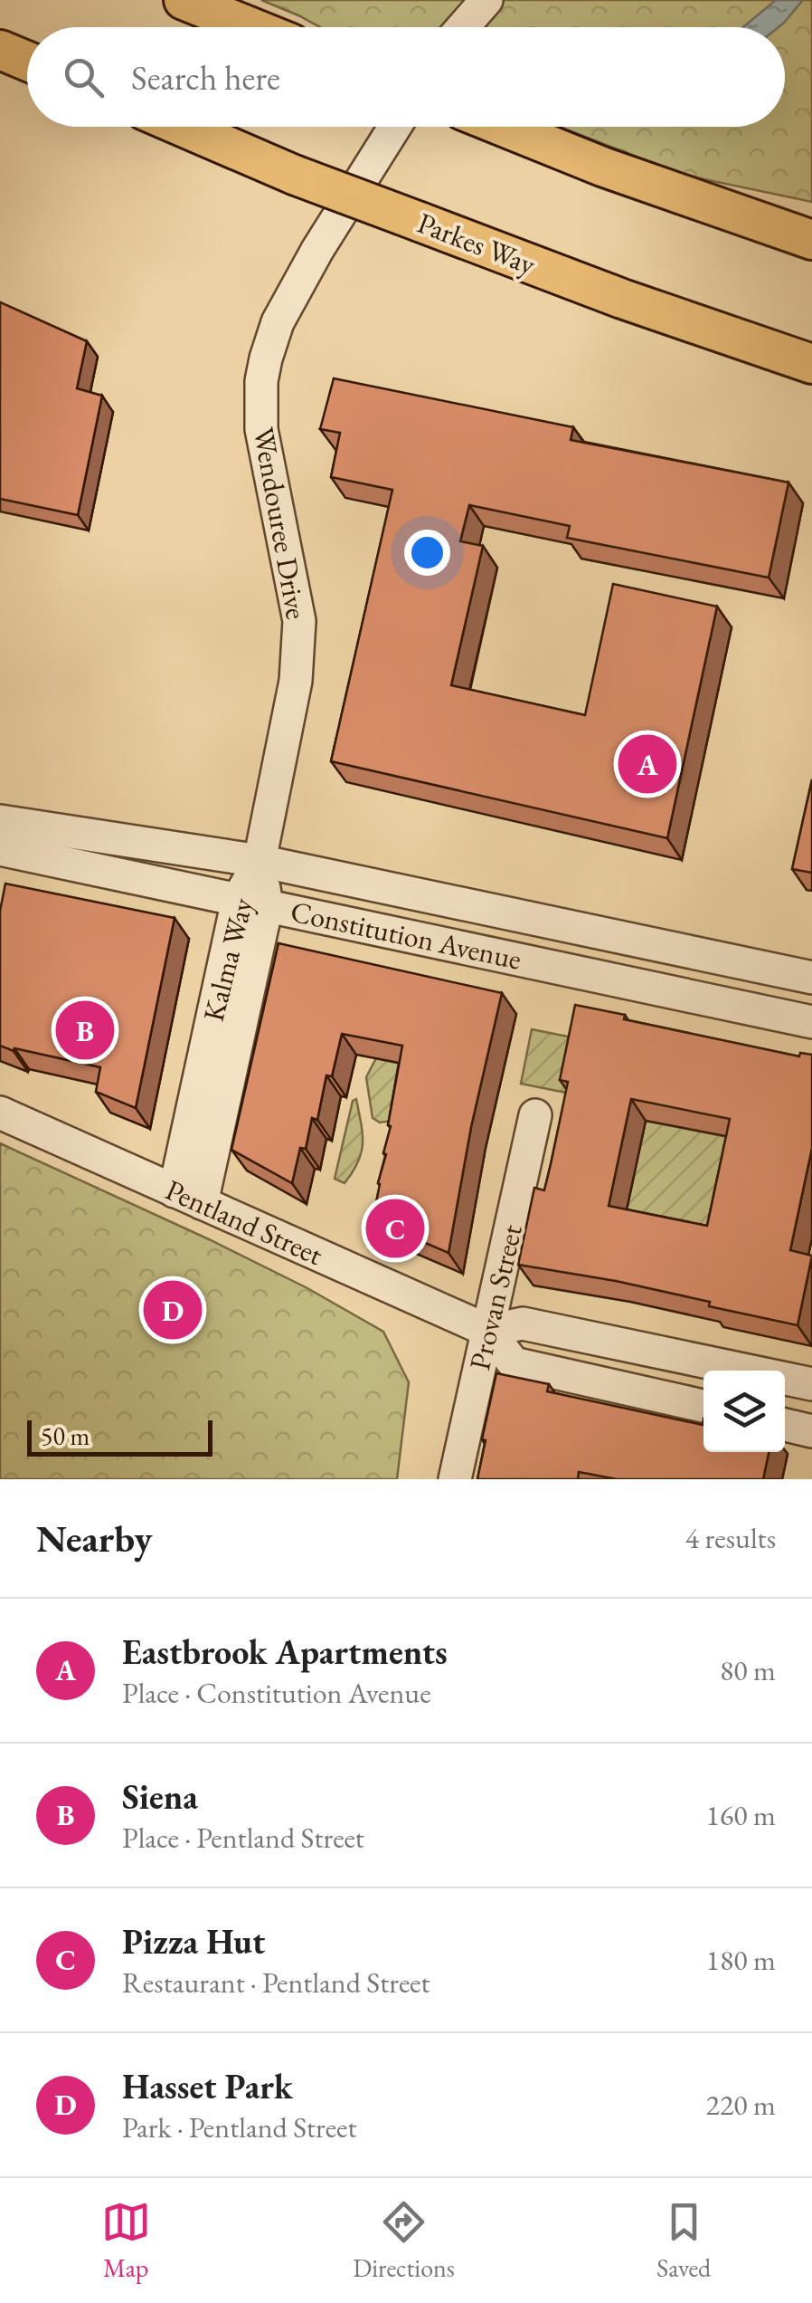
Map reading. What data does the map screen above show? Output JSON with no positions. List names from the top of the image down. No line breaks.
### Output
{"streets":{"main road":["Parkes Way"],"street":["Wendouree Drive","Constitution Avenue","Kalma Way","Pentland Street","Provan Street"]},"crossings":[["Wendouree Drive","Constitution Avenue"],["Wendouree Drive","Kalma Way"],["Constitution Avenue","Kalma Way"],["Kalma Way","Pentland Street"],["Pentland Street","Provan Street"]],"scale_bar":"50 m","page":{"search":"Search here","pins":["A","B","C","D"],"scale":"50 m","heading":["Nearby","4 results"],"list":[{"mark":"A","name":"Eastbrook Apartments","note":"Place · Constitution Avenue","value":"80 m"},{"mark":"B","name":"Siena","note":"Place · Pentland Street","value":"160 m"},{"mark":"C","name":"Pizza Hut","note":"Restaurant · Pentland Street","value":"180 m"},{"mark":"D","name":"Hasset Park","note":"Park · Pentland Street","value":"220 m"}],"nav":["Map","Directions","Saved"]}}
